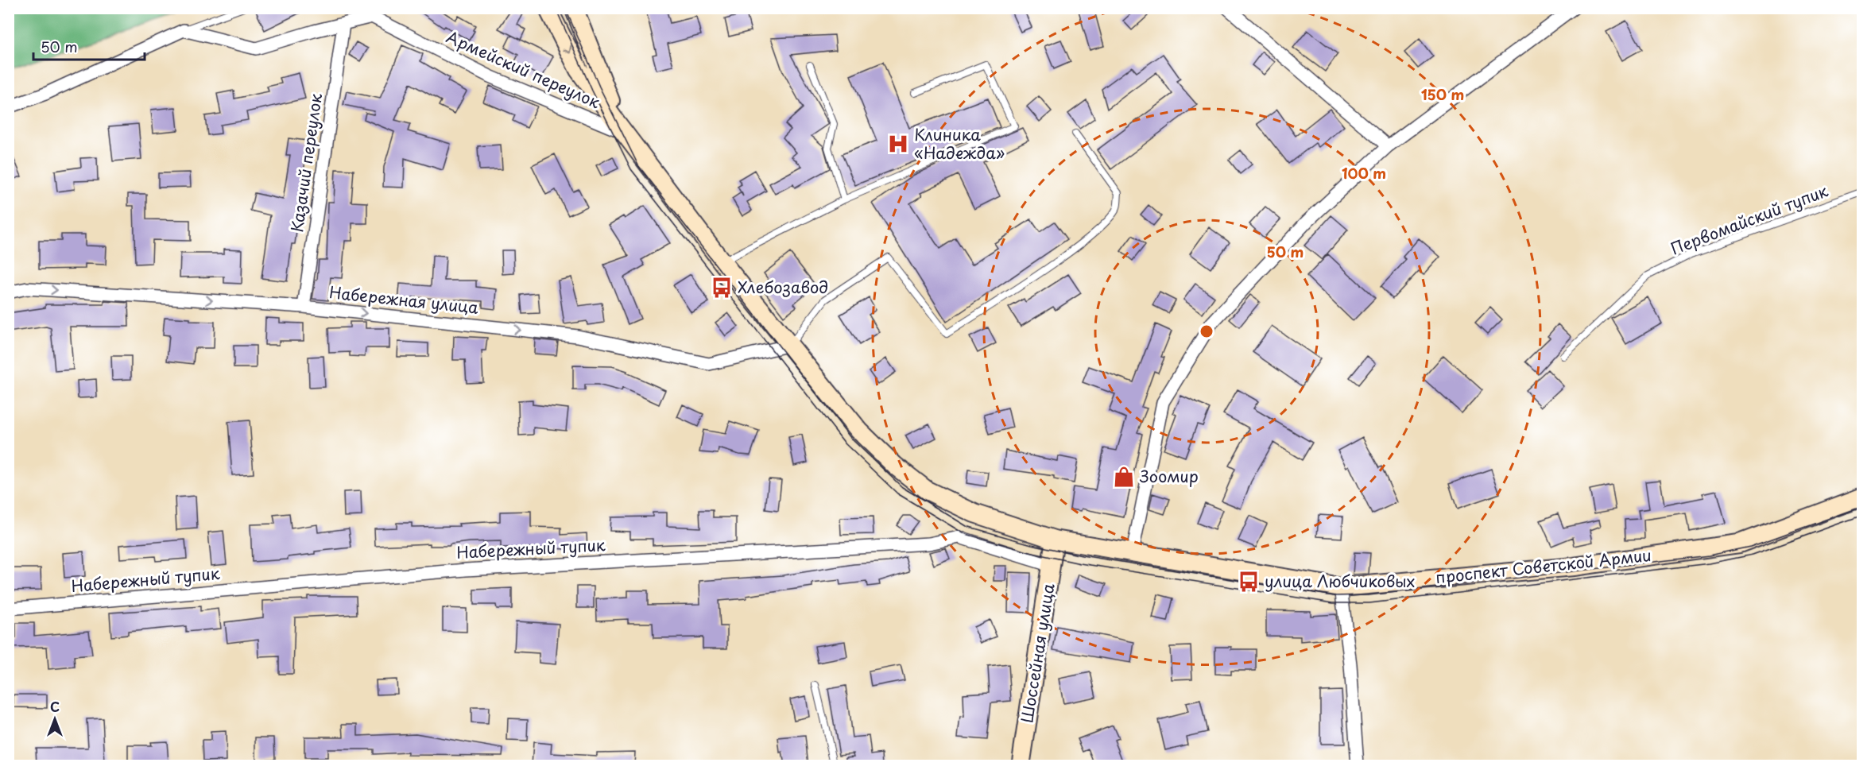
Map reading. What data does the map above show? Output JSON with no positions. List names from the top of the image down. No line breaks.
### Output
{"streets":{"main road":["проспект Советской Армии","Шоссейная улица"],"street":["Армейский переулок","Казачий переулок","Набережная улица","Набережный тупик"],"lane":["Первомайский тупик"]},"crossings":[["Армейский переулок","проспект Советской Армии"],["Казачий переулок","Набережная улица"],["Набережная улица","проспект Советской Армии"],["Набережный тупик","Шоссейная улица"],["проспект Советской Армии","Шоссейная улица"]],"one_way":["Набережная улица"],"places":{"hospital":["Клиника «Надежда»"],"bus stop":["Хлебозавод","улица Любчиковых"],"shop":["Зоомир"]},"scale_bar":"50 m","north":"top","rings":["150 m","100 m","50 m"]}
